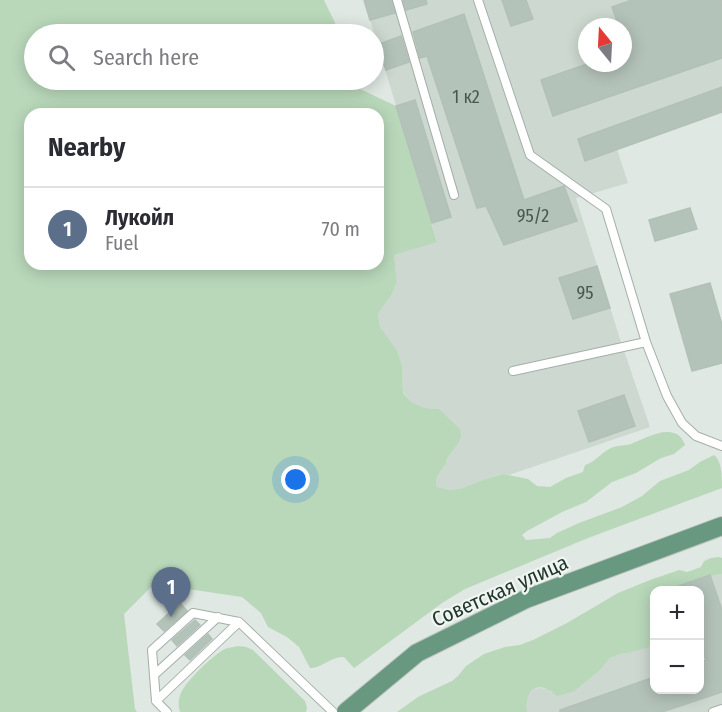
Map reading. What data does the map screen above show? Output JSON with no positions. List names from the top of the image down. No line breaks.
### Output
{"streets":{"main road":["Советская улица"]},"house_numbers":["1 к2","95/2","95"],"north":"top","page":{"search":"Search here","heading":"Nearby","list":[{"mark":"1","name":"Лукойл","note":"Fuel","value":"70 m"}],"pins":"1","map_buttons":["+","−"]}}
